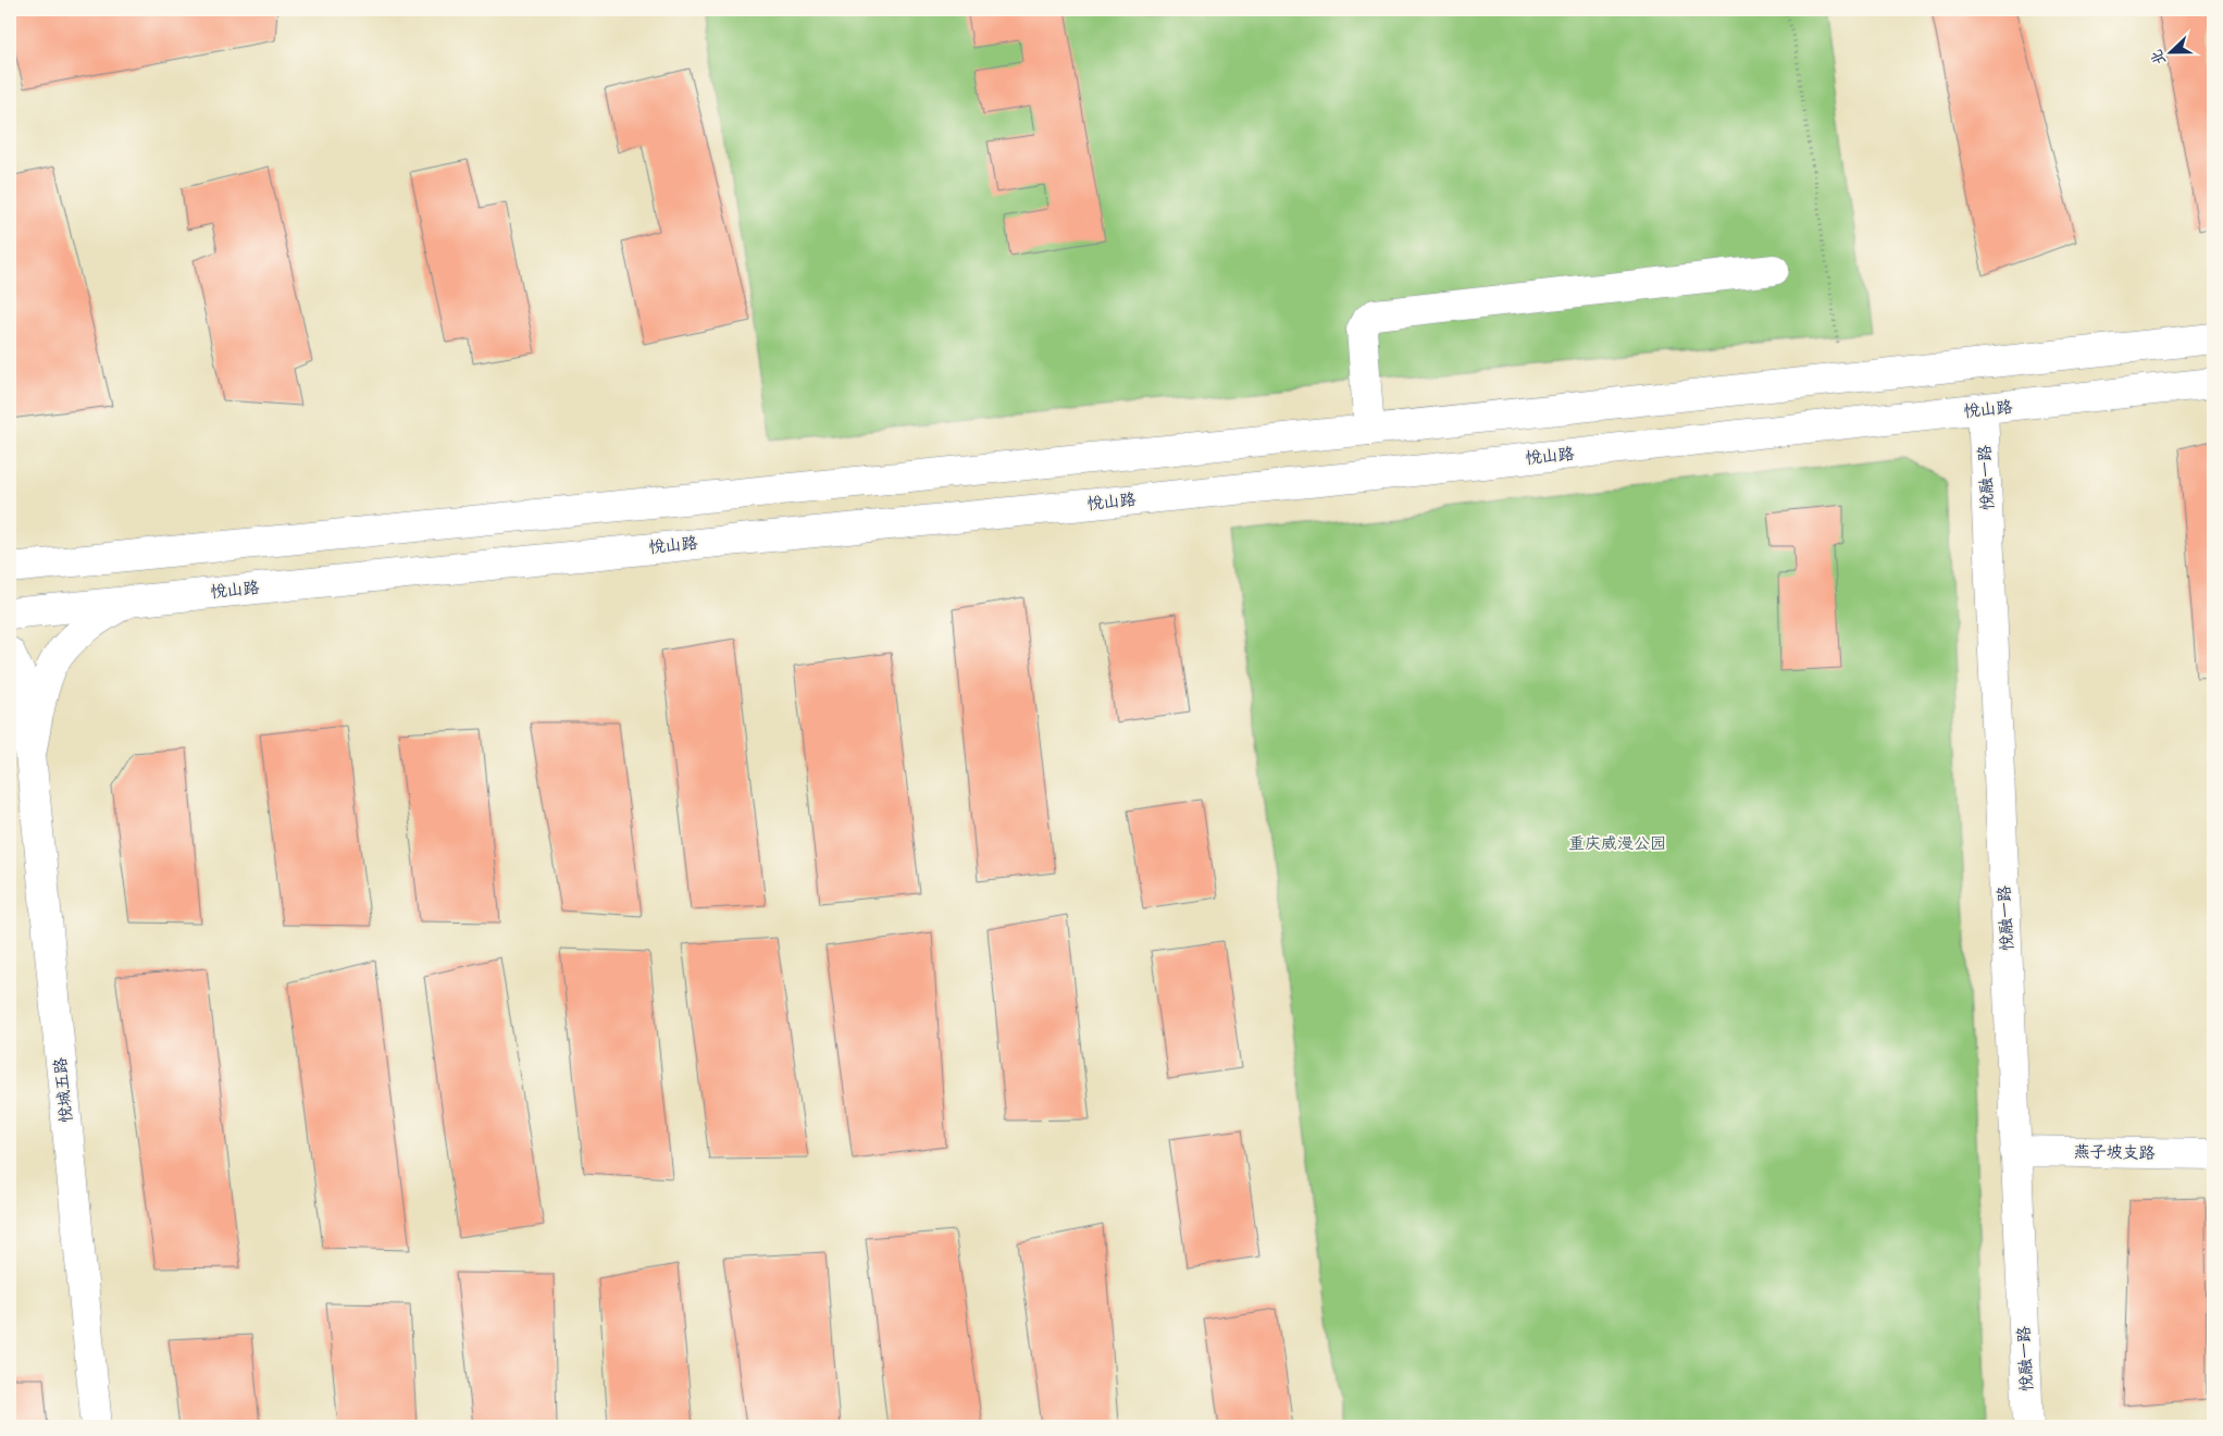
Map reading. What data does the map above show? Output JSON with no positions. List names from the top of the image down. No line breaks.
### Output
{"streets":{"main road":["悦山路","悦融一路","悦城五路","燕子坡支路"]},"crossings":[["悦山路","悦融一路"],["悦融一路","燕子坡支路"]],"parks":["重庆威漫公园"],"north":"left"}
